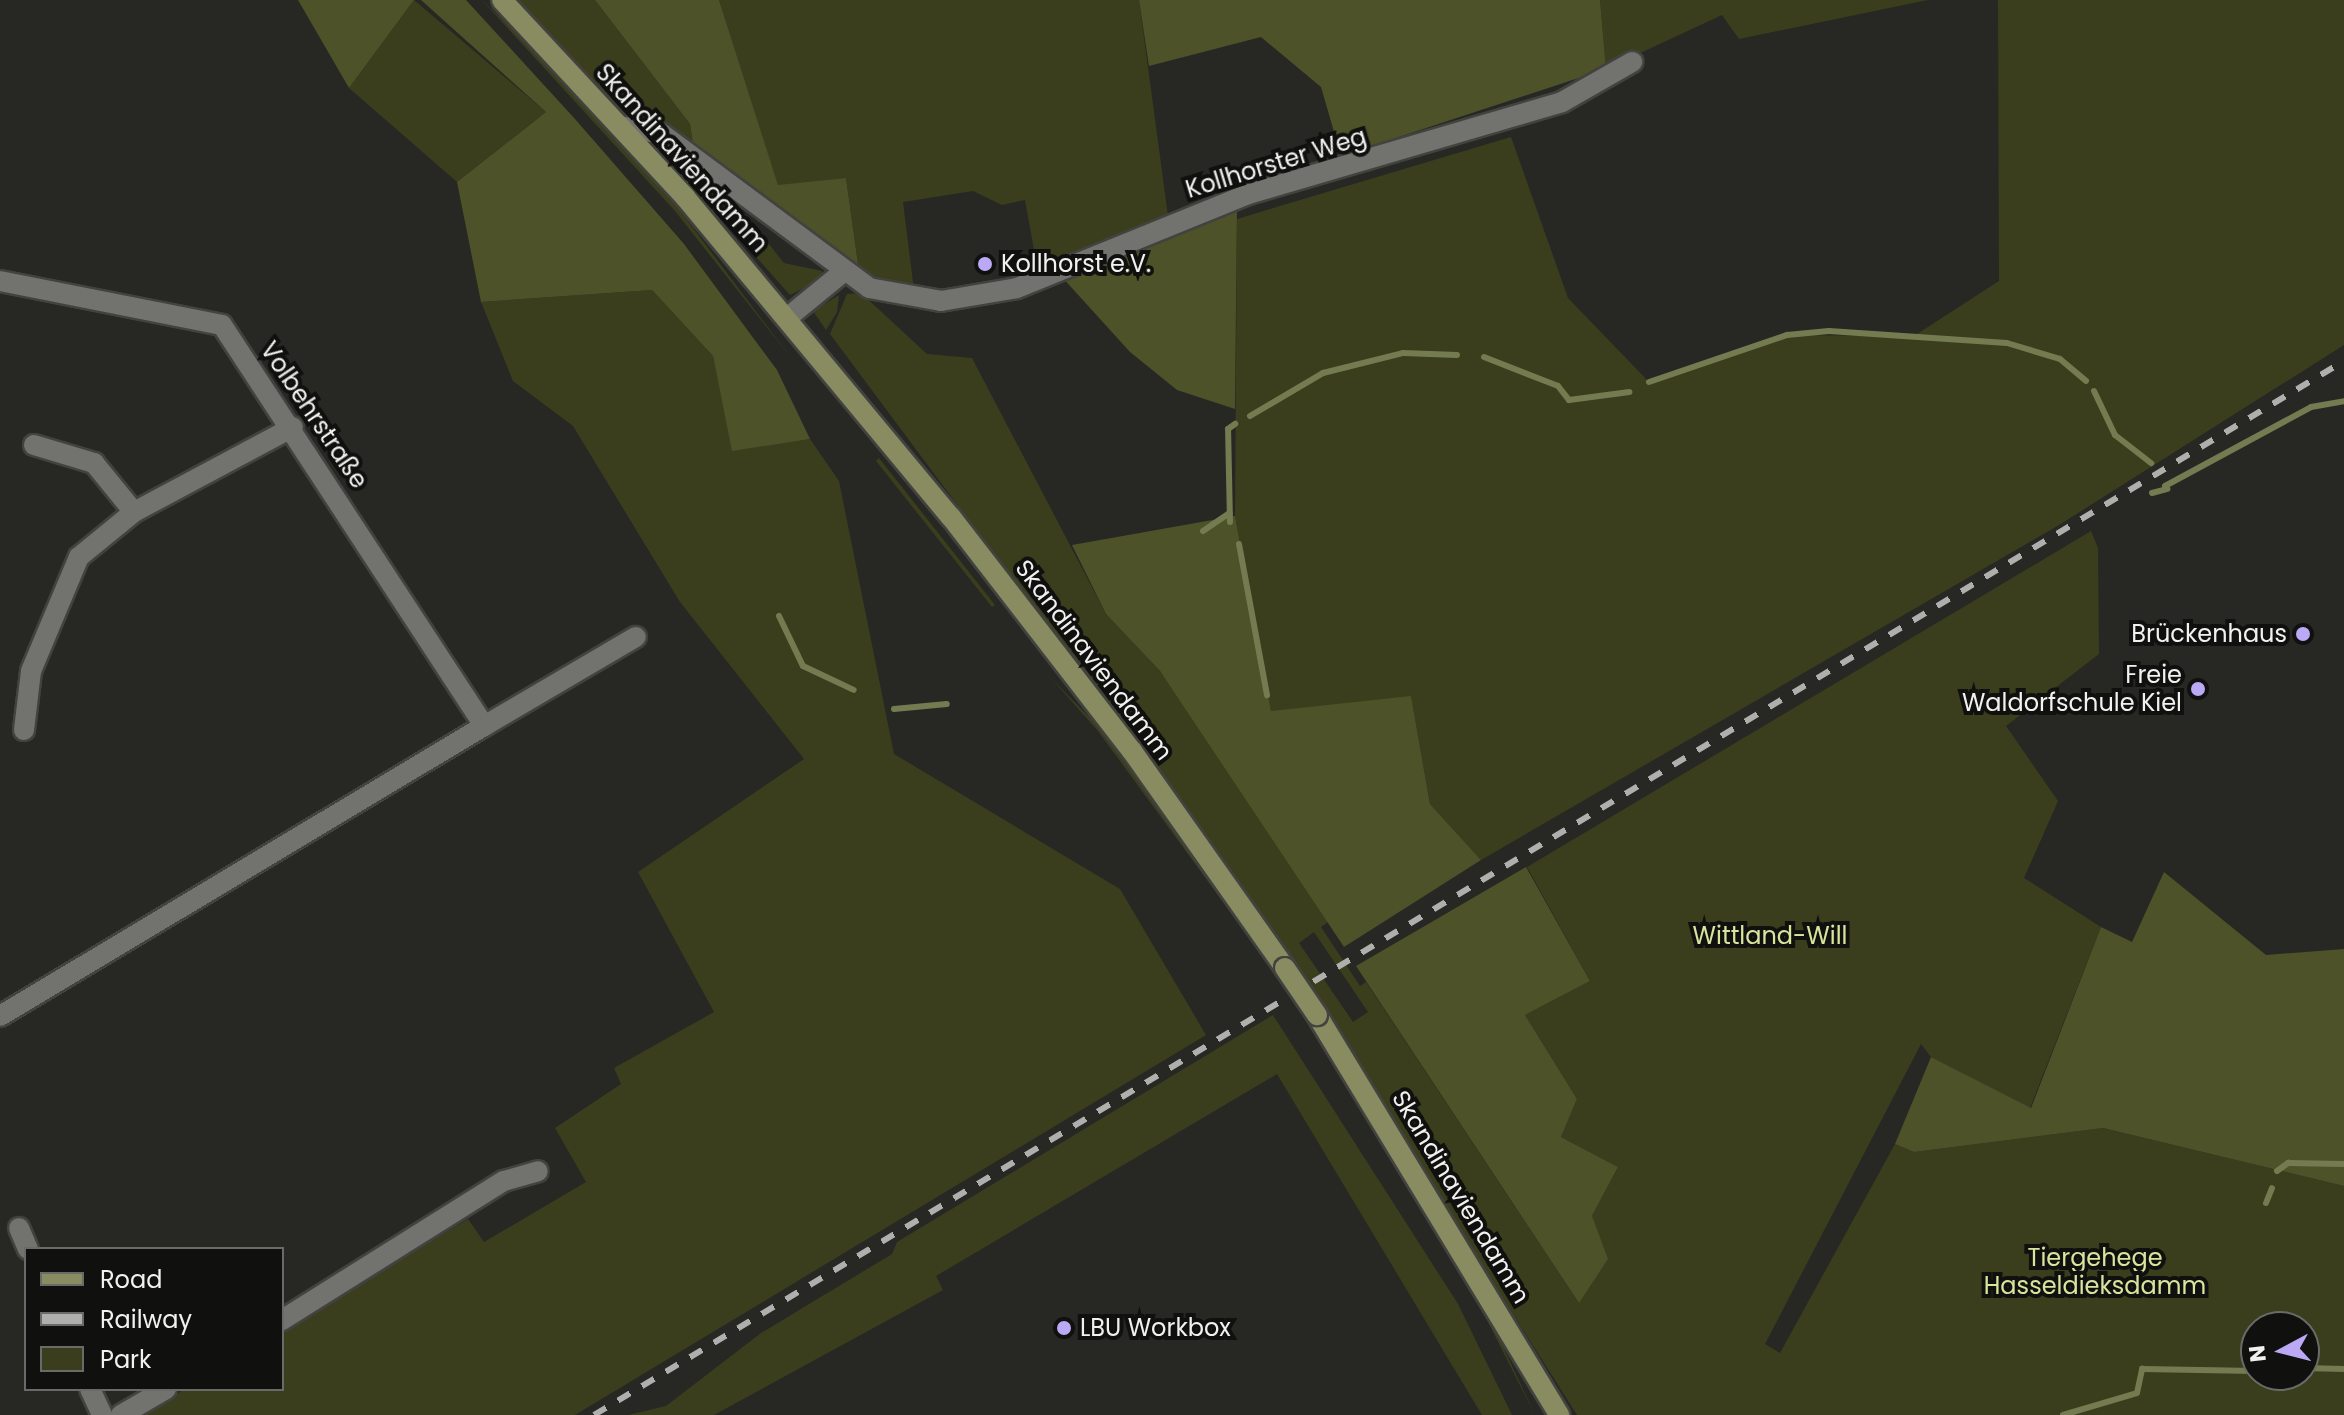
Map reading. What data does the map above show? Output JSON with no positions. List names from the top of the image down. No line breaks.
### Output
{"streets":{"main road":["Skandinaviendamm"],"street":["Kollhorster Weg","Volbehrstraße"]},"crossings":[["Skandinaviendamm","Kollhorster Weg"]],"parks":["Wittland-Will","Tiergehege Hasseldieksdamm"],"places":["Kollhorst e.V.","Brückenhaus","Freie Waldorfschule Kiel","LBU Workbox"],"legend":["Road","Railway","Park"],"north":"left"}
